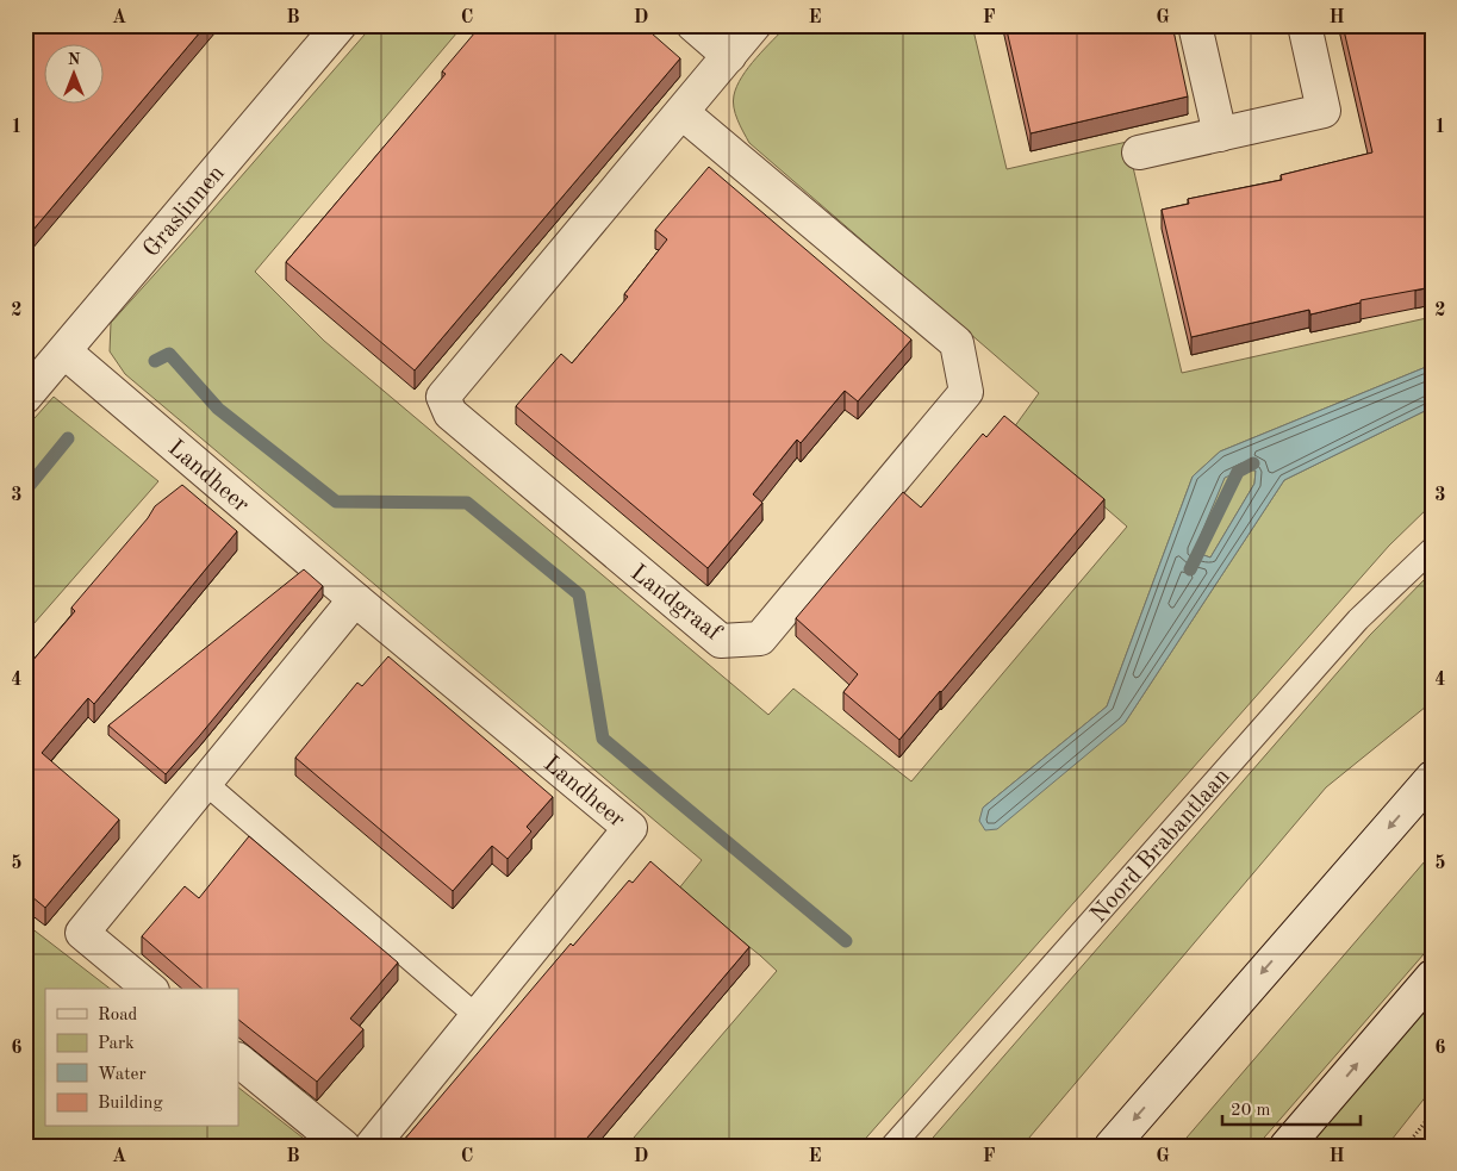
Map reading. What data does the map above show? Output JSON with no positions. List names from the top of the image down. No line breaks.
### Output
{"streets":{"street":["Graslinnen","Landheer","Landgraaf"],"lane":["Noord Brabantlaan"]},"crossings":[["Graslinnen","Landheer"]],"legend":["Road","Park","Water","Building"],"scale_bar":"20 m","north":"top","grid":{"columns":["A","B","C","D","E","F","G","H"],"rows":["1","2","3","4","5","6"]}}
